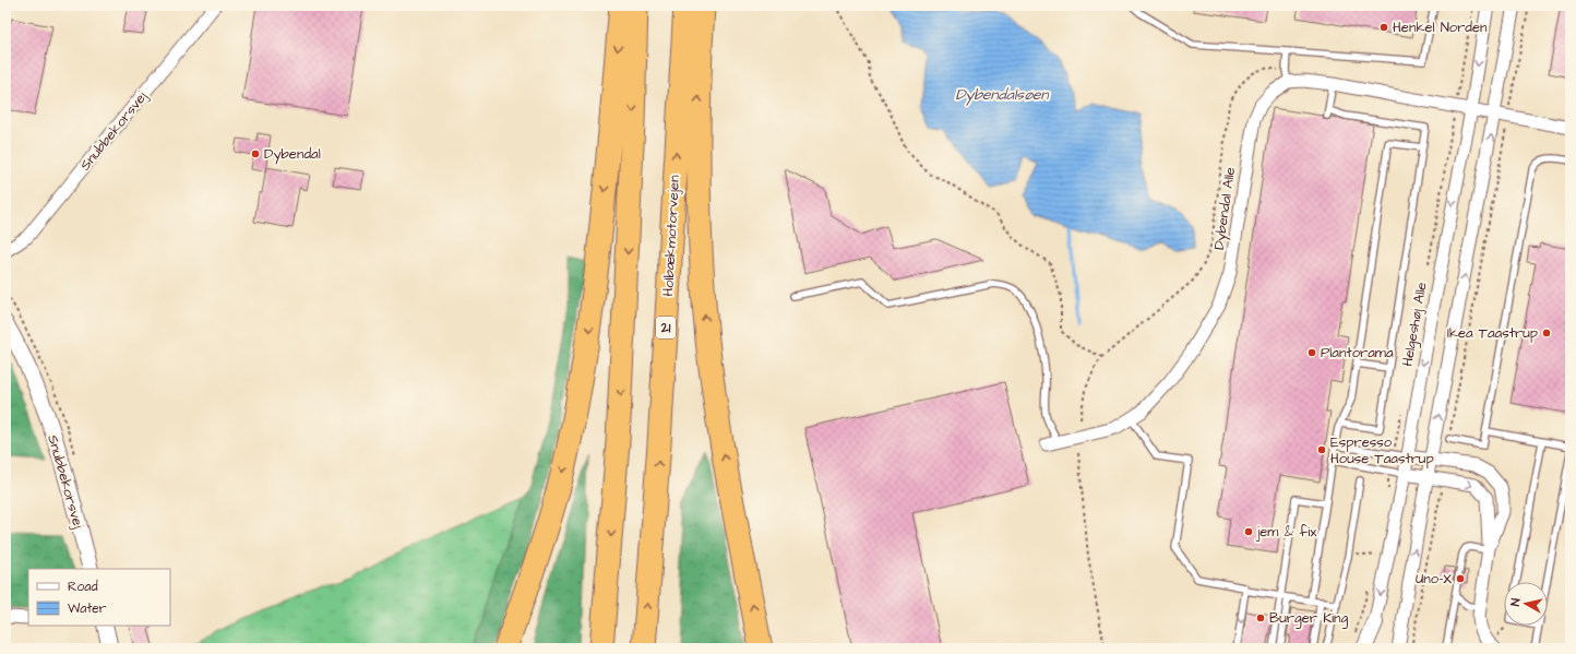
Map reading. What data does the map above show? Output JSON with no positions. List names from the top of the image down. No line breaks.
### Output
{"streets":{"highway":["Holbækmotorvejen","21"],"street":["Snubbekorsvej","Dybendal Alle","Helgeshøj Alle"]},"water":["Dybendalsøen"],"places":["Henkel Norden","Dybendal","Ikea Taastrup","Plantorama","Espresso House Taastrup","jem & fix","Uno-X","Burger King"],"legend":["Road","Water"],"north":"left"}
